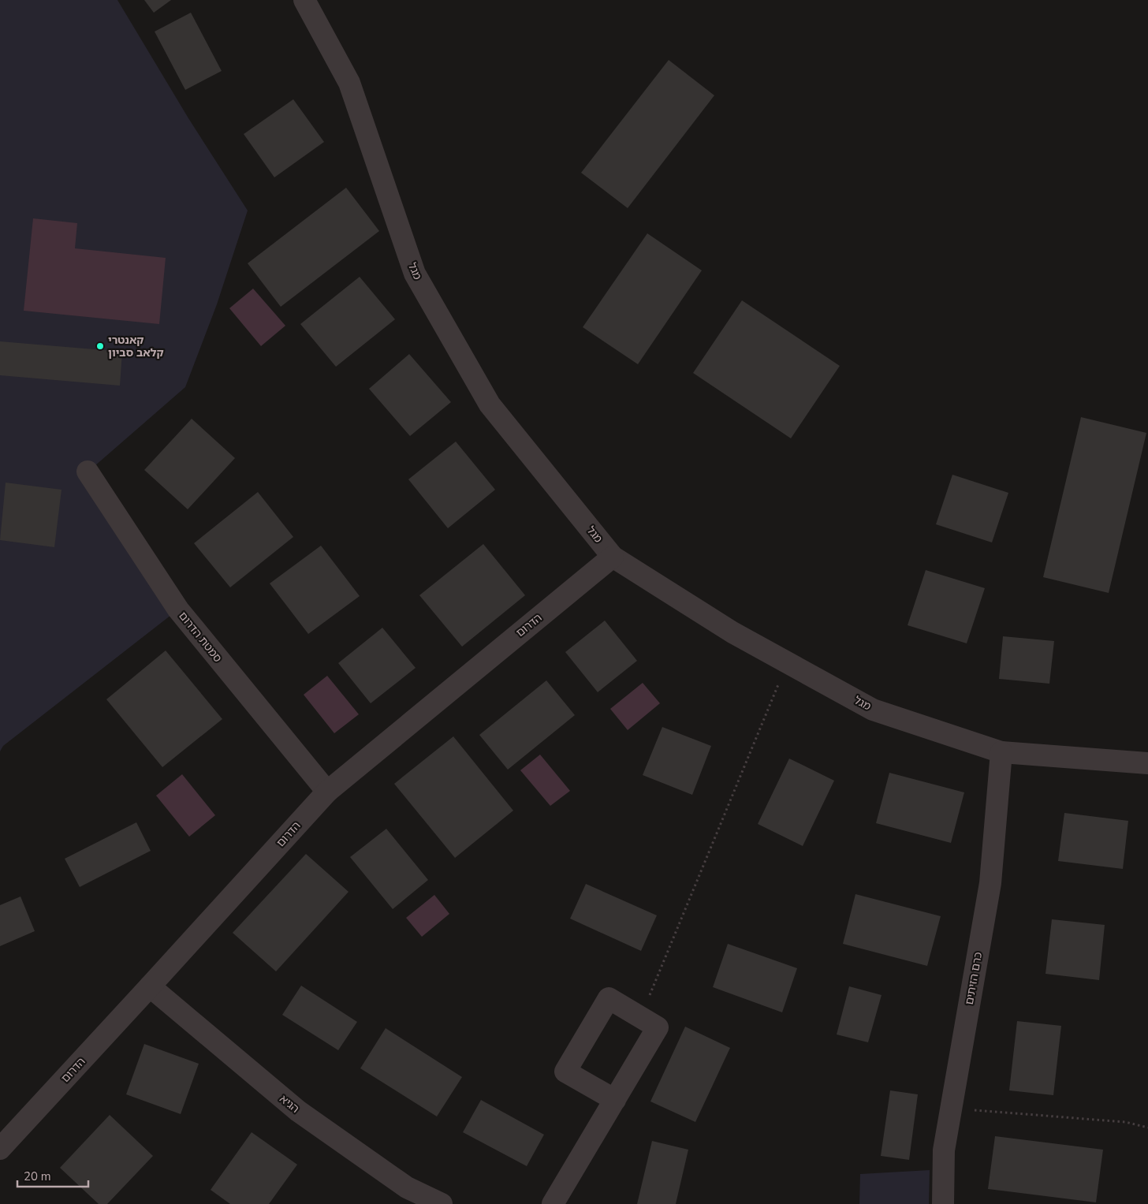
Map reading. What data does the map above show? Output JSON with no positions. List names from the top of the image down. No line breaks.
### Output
{"streets":{"street":["מגל","הדרום","סמטת הדרום","כרם הזיתים","הגיא"]},"crossings":[["מגל","הדרום"],["מגל","כרם הזיתים"],["הדרום","סמטת הדרום"],["הדרום","הגיא"]],"places":["קאנטרי קלאב סביון"],"scale_bar":"20 m"}
